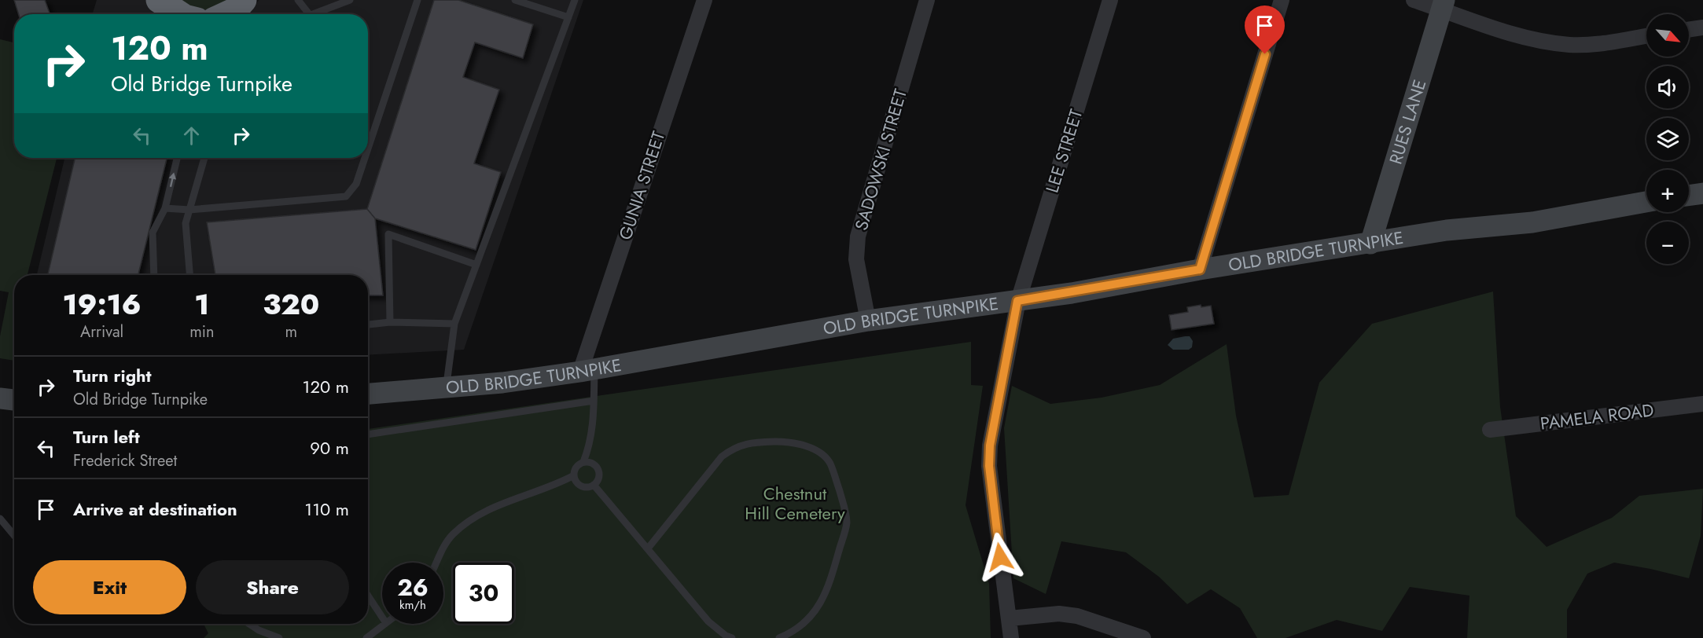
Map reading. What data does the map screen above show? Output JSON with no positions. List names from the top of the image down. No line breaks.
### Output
{"streets":{"street":["RUES LANE","LEE STREET","SADOWSKI STREET","GUNIA STREET","OLD BRIDGE TURNPIKE","PAMELA ROAD"]},"crossings":[["RUES LANE","OLD BRIDGE TURNPIKE"],["LEE STREET","OLD BRIDGE TURNPIKE"],["SADOWSKI STREET","OLD BRIDGE TURNPIKE"],["GUNIA STREET","OLD BRIDGE TURNPIKE"]],"parks":["Chestnut Hill Cemetery"],"north":"bottom right","page":{"map_buttons":["+","−"],"turn":["120 m","Old Bridge Turnpike"],"eta":["19:16","Arrival","1","min","320","m"],"list":[{"name":"Turn right","note":"Old Bridge Turnpike","value":"120 m"},{"name":"Turn left","note":"Frederick Street","value":"90 m"},{"name":"Arrive at destination","value":"110 m"}],"buttons":["Exit","Share"],"speed":"26 km/h","limit":"30"}}
